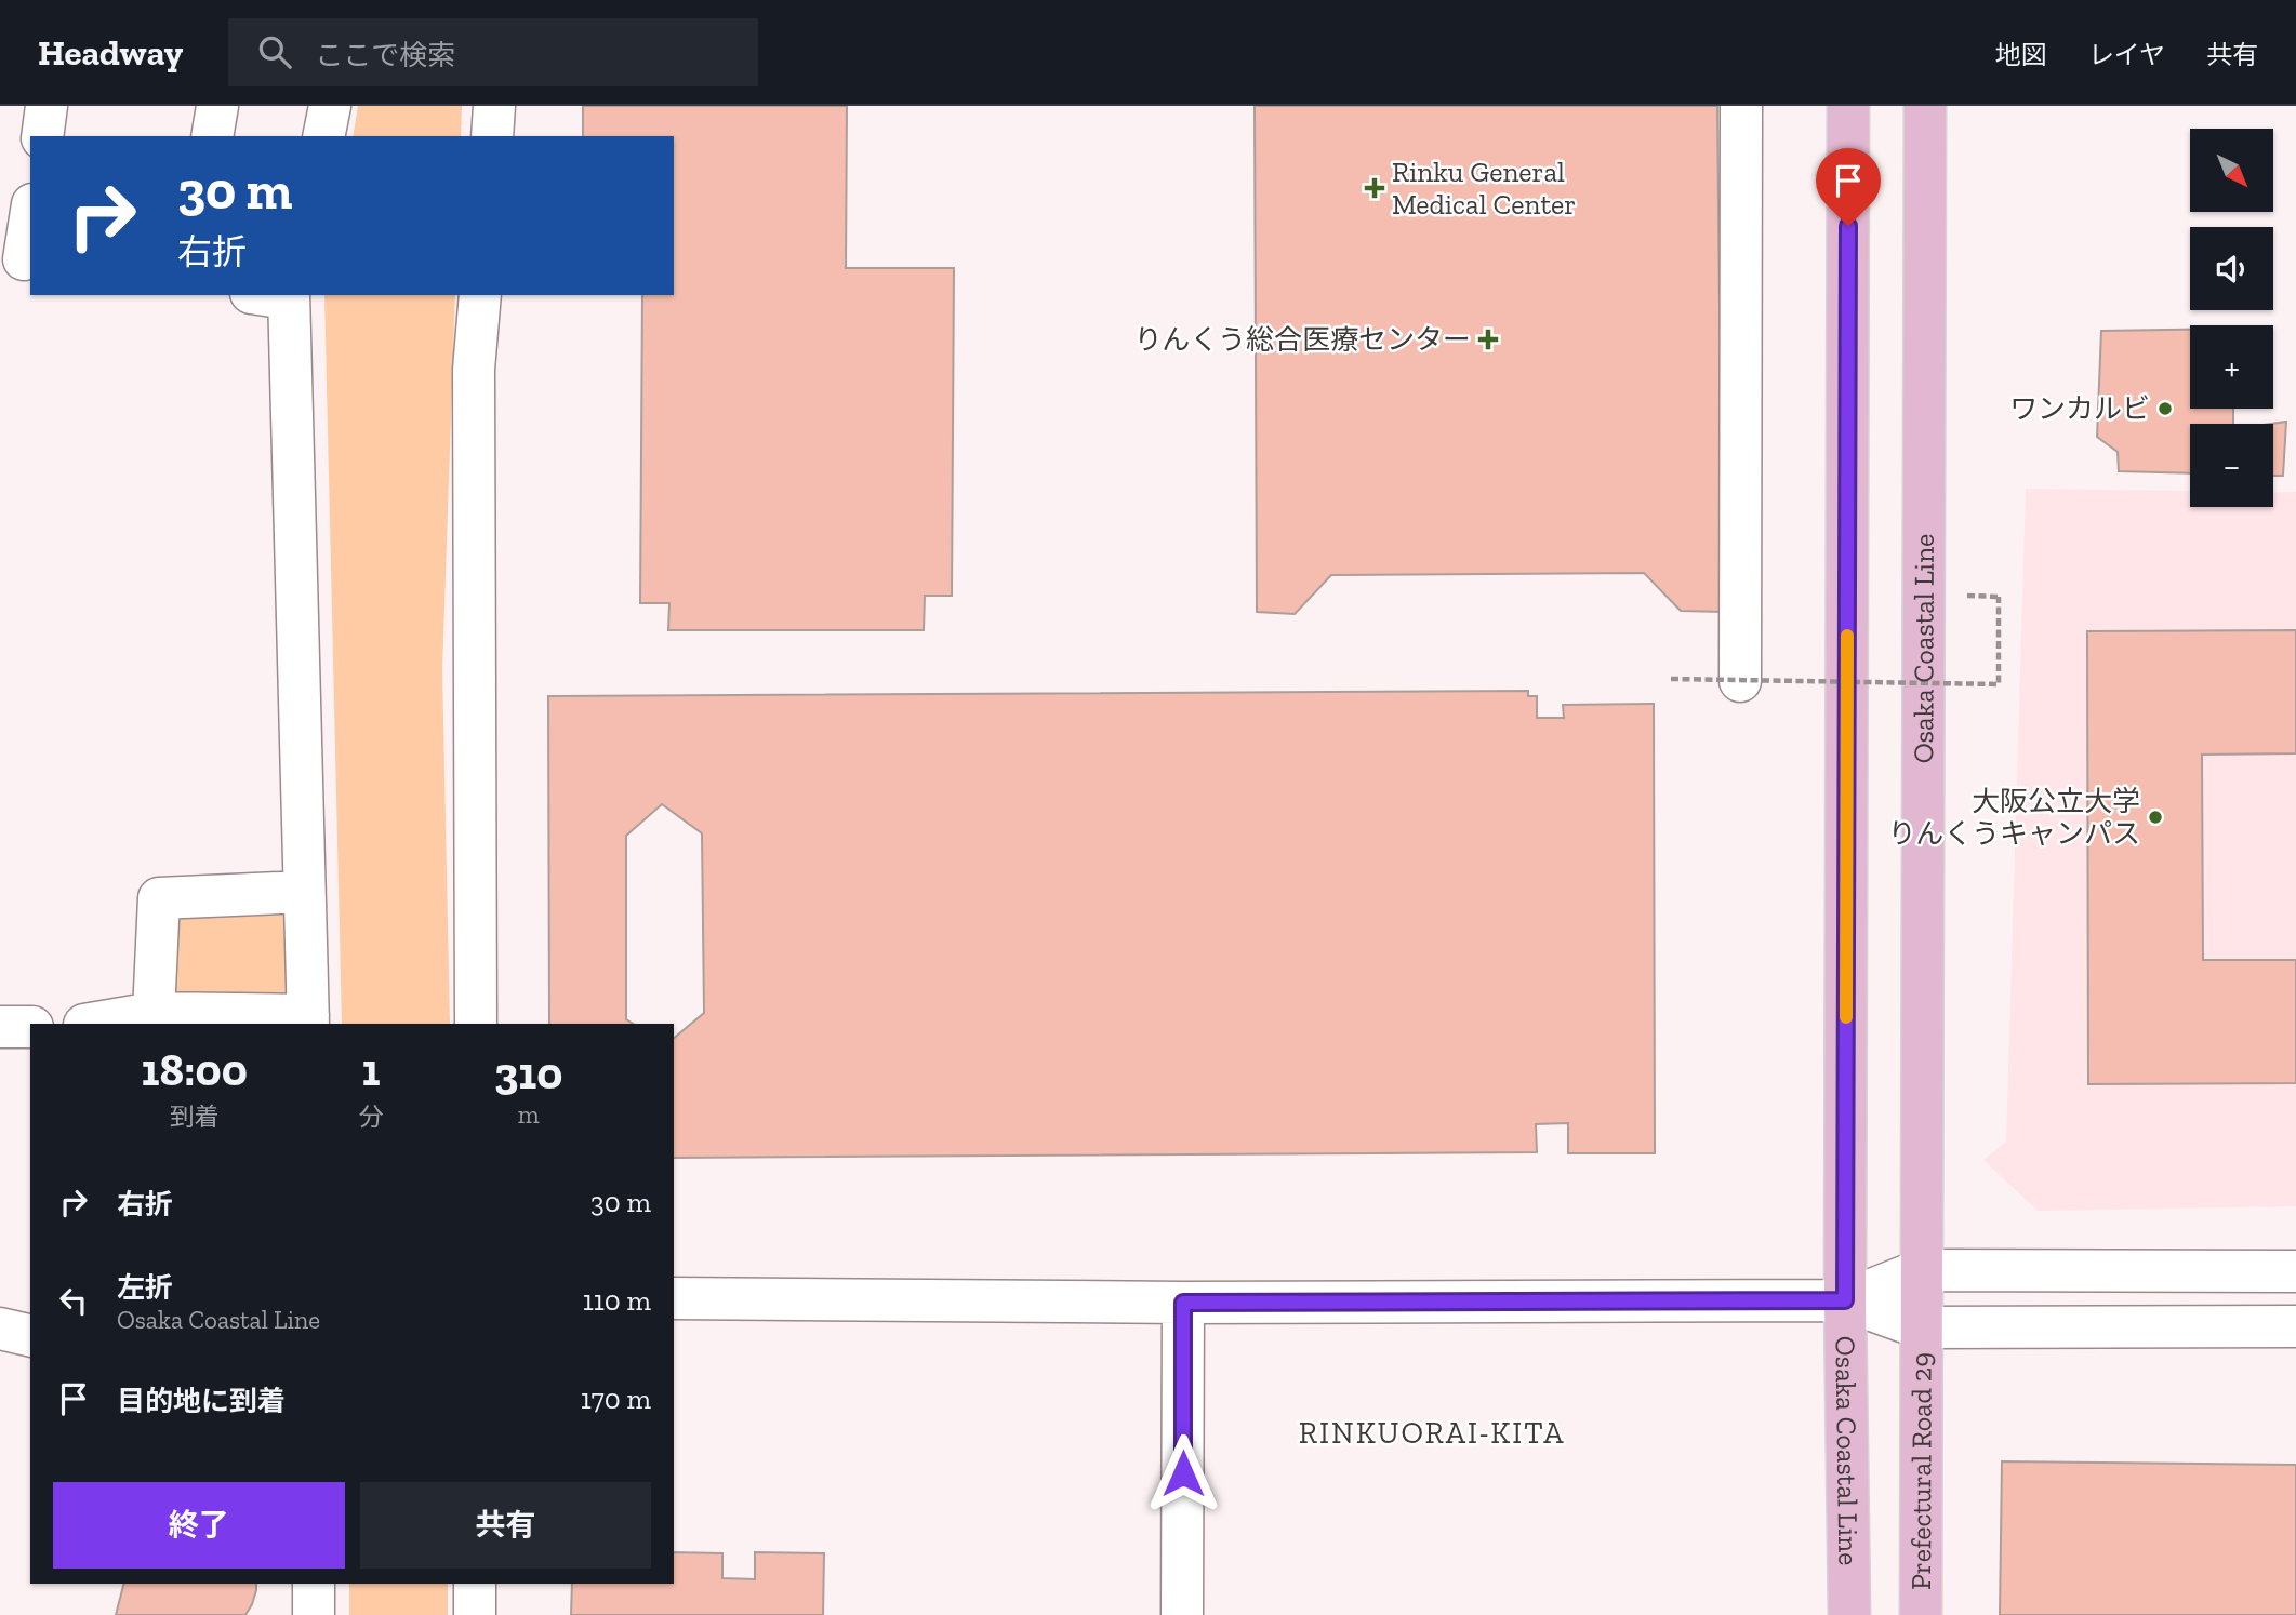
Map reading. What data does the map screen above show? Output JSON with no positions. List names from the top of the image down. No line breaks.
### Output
{"streets":{"main road":["Osaka Coastal Line","Prefectural Road 29"]},"crossings":[["Osaka Coastal Line","Prefectural Road 29"]],"districts":["RINKUORAI-KITA"],"places":{"health":["Rinku General Medical Center","りんくう総合医療センター"],"other":["ワンカルビ","大阪公立大学 りんくうキャンパス"]},"north":"bottom right","page":{"header":"Headway","search":"ここで検索","nav":["地図","レイヤ","共有"],"map_buttons":["+","−"],"turn":["30 m","右折"],"eta":["18:00","到着","1","分","310","m"],"list":[{"name":"右折","value":"30 m"},{"name":"左折","note":"Osaka Coastal Line","value":"110 m"},{"name":"目的地に到着","value":"170 m"}],"buttons":["終了","共有"]}}
